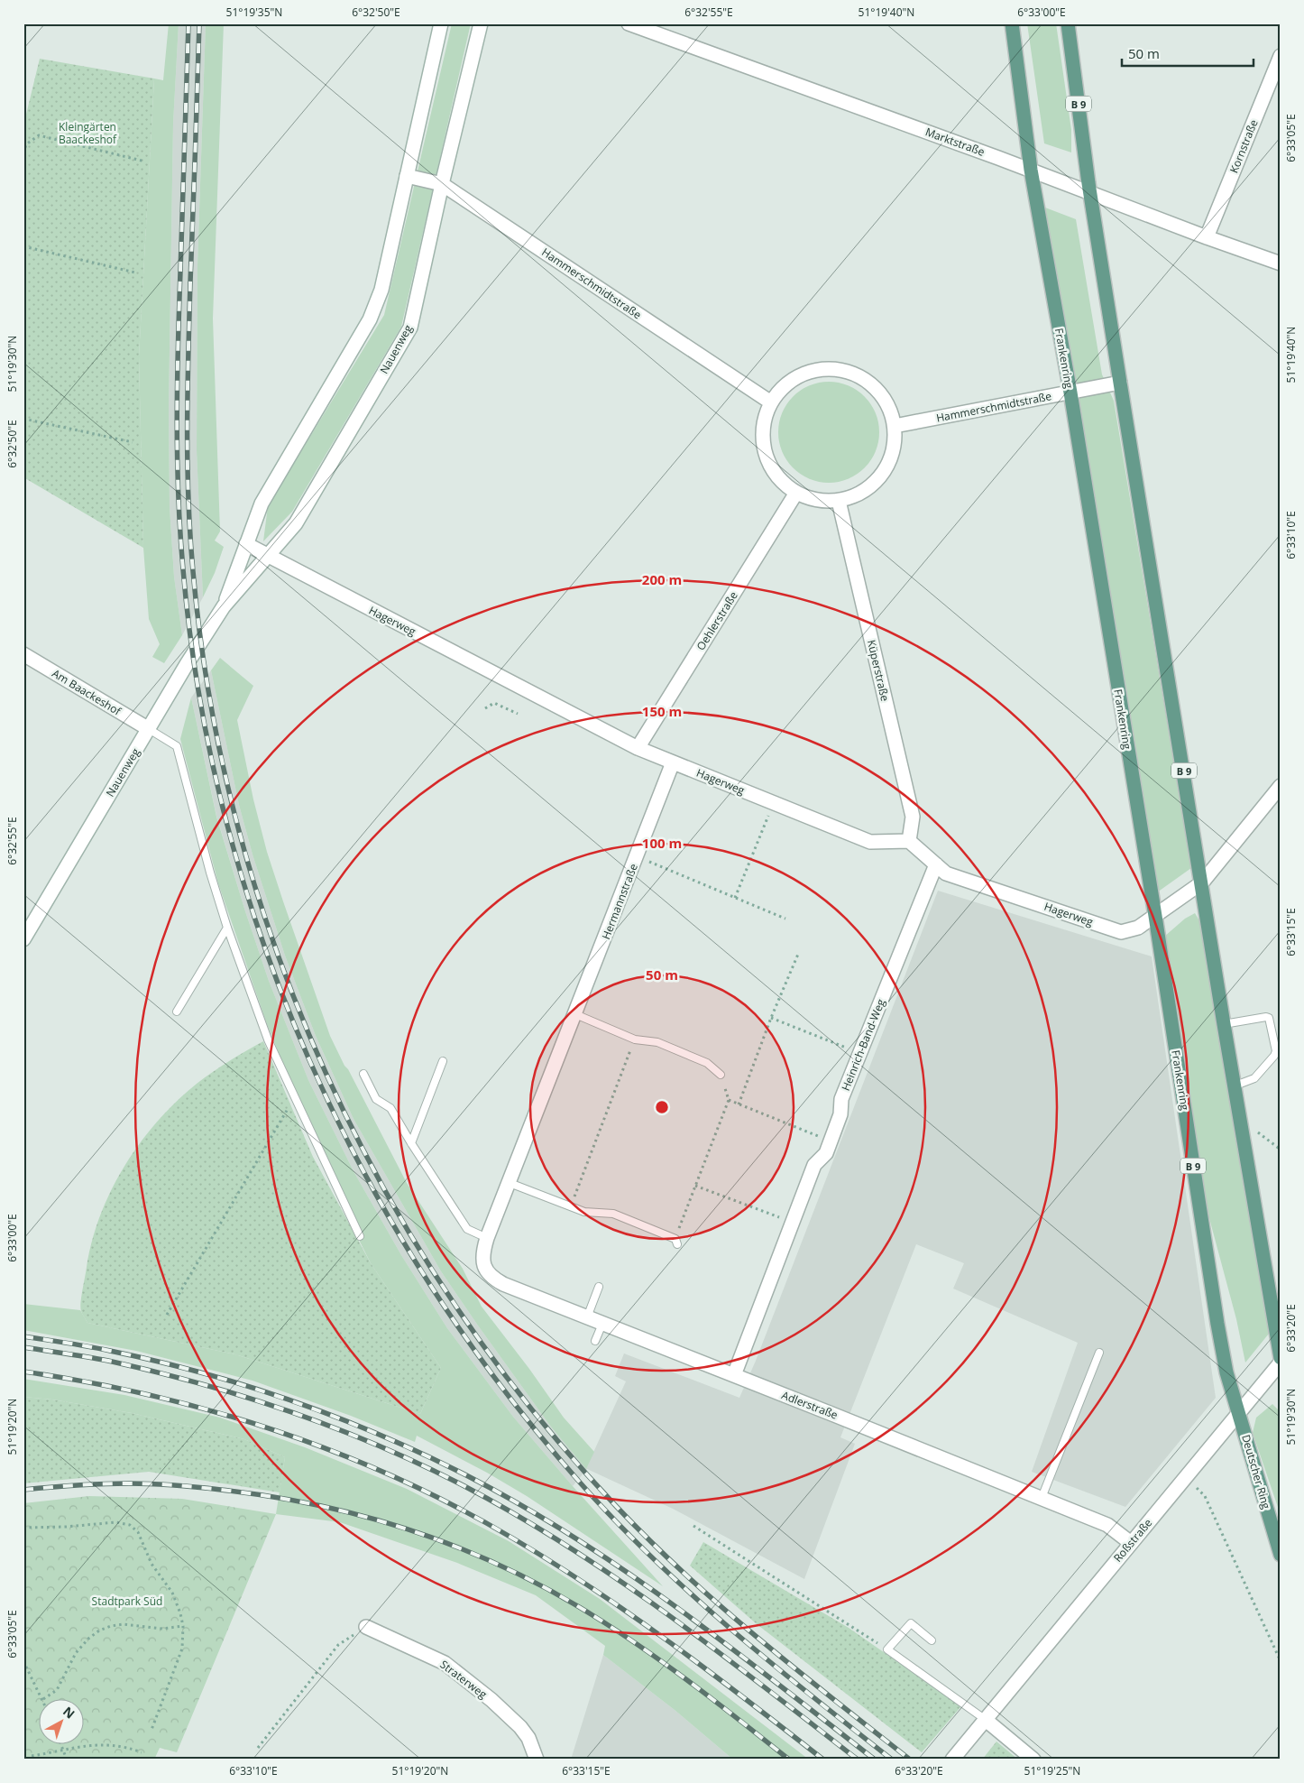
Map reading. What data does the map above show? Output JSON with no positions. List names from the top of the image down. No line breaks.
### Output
{"streets":{"main road":["B 9","Frankenring","Deutscher Ring"],"street":["Marktstraße","Kornstraße","Hammerschmidtstraße","Nauenweg","Hagerweg","Oehlerstraße","Küperstraße","Am Baackeshof","Hermannstraße","Heinrich-Band-Weg","Adlerstraße","Roßstraße","Straterweg"]},"crossings":[["B 9","Marktstraße"],["B 9","Hammerschmidtstraße"],["B 9","Hagerweg"],["Marktstraße","Kornstraße"],["Marktstraße","Frankenring"],["Hammerschmidtstraße","Nauenweg"],["Hammerschmidtstraße","Frankenring"],["Hammerschmidtstraße","Oehlerstraße"],["Hammerschmidtstraße","Küperstraße"],["Nauenweg","Hagerweg"],["Nauenweg","Am Baackeshof"],["Frankenring","Hagerweg"],["Frankenring","Deutscher Ring"],["Frankenring","Roßstraße"],["Hagerweg","Oehlerstraße"],["Hagerweg","Küperstraße"],["Hagerweg","Hermannstraße"],["Hagerweg","Heinrich-Band-Weg"],["Oehlerstraße","Küperstraße"],["Hermannstraße","Adlerstraße"],["Heinrich-Band-Weg","Adlerstraße"],["Adlerstraße","Roßstraße"],["Deutscher Ring","Roßstraße"]],"parks":["Kleingärten Baackeshof","Stadtpark Süd"],"scale_bar":"50 m","north":"top right","coordinates":["51°19'35\"N","6°32'50\"E","6°32'55\"E","51°19'40\"N","6°33'00\"E","6°33'05\"E","51°19'30\"N","6°33'10\"E","6°33'15\"E","6°33'20\"E","51°19'20\"N","51°19'25\"N"],"rings":["200 m","150 m","100 m","50 m"]}
